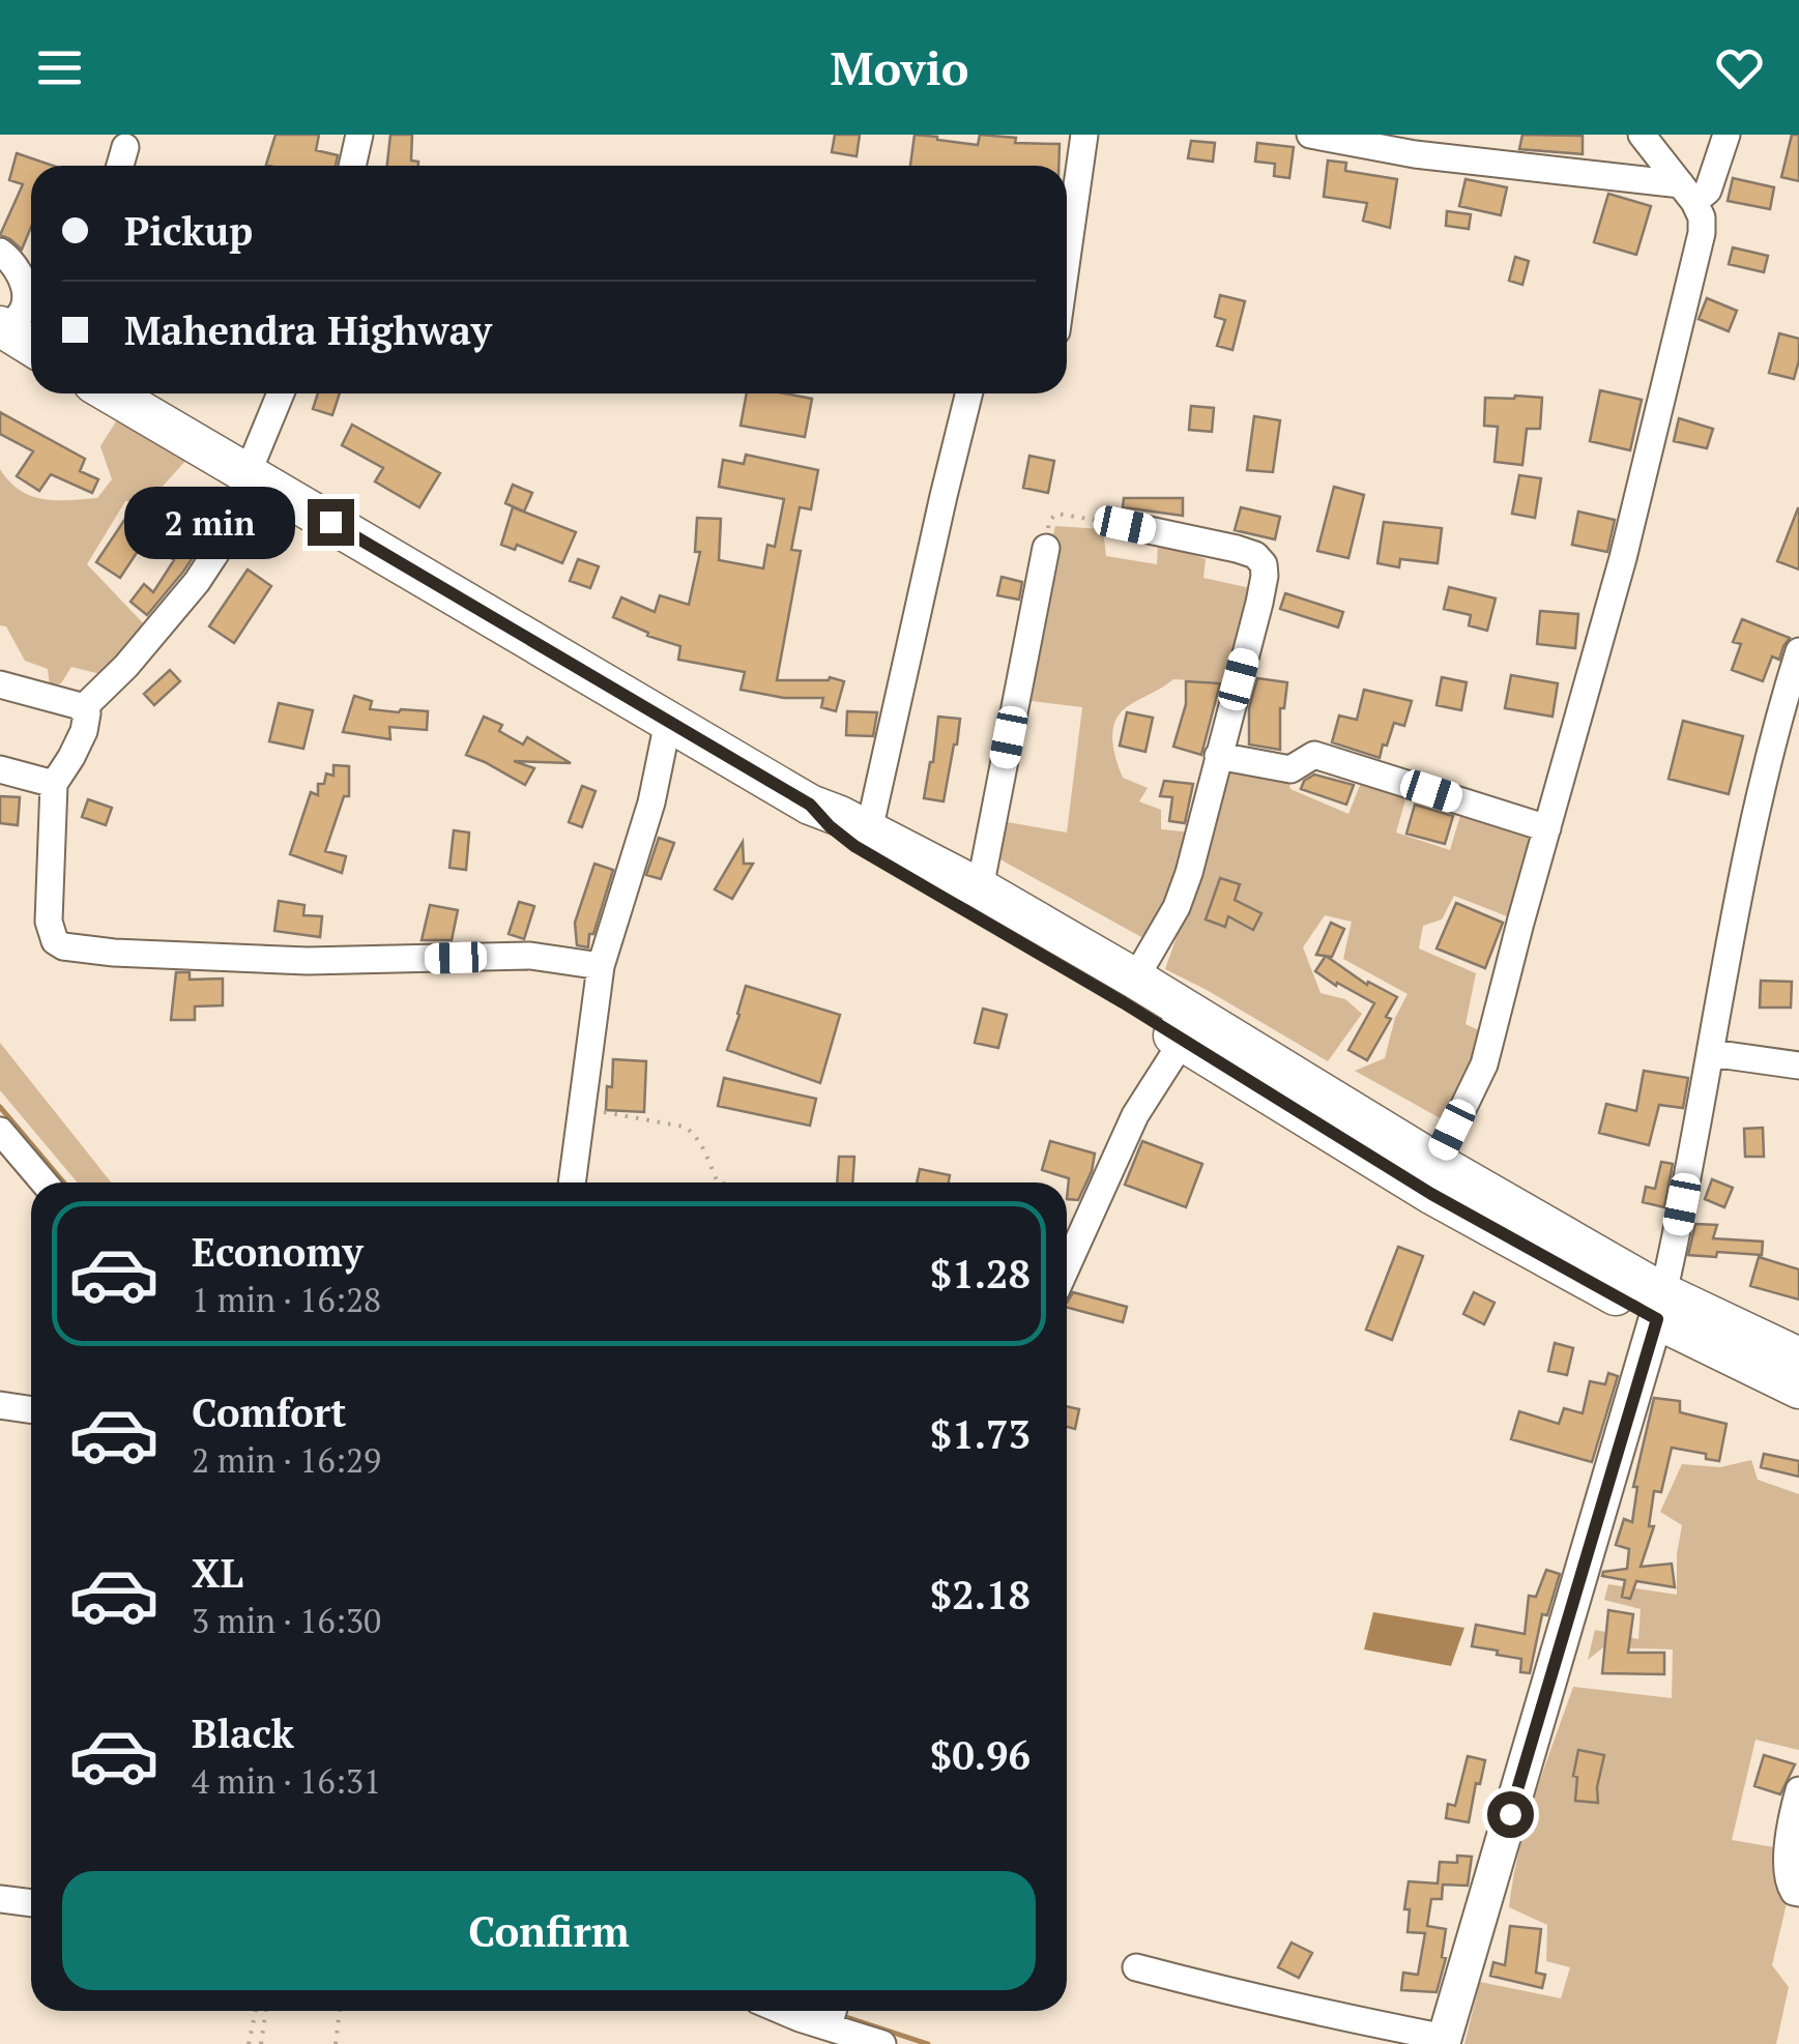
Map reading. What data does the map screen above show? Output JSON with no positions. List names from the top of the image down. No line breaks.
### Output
{"page":{"header":"Movio","banner":["Pickup","Mahendra Highway"],"bubble":"2 min","list":[{"name":"Economy","note":"1 min · 16:28","value":"$1.28"},{"name":"Comfort","note":"2 min · 16:29","value":"$1.73"},{"name":"XL","note":"3 min · 16:30","value":"$2.18"},{"name":"Black","note":"4 min · 16:31","value":"$0.96"}],"buttons":"Confirm"}}
